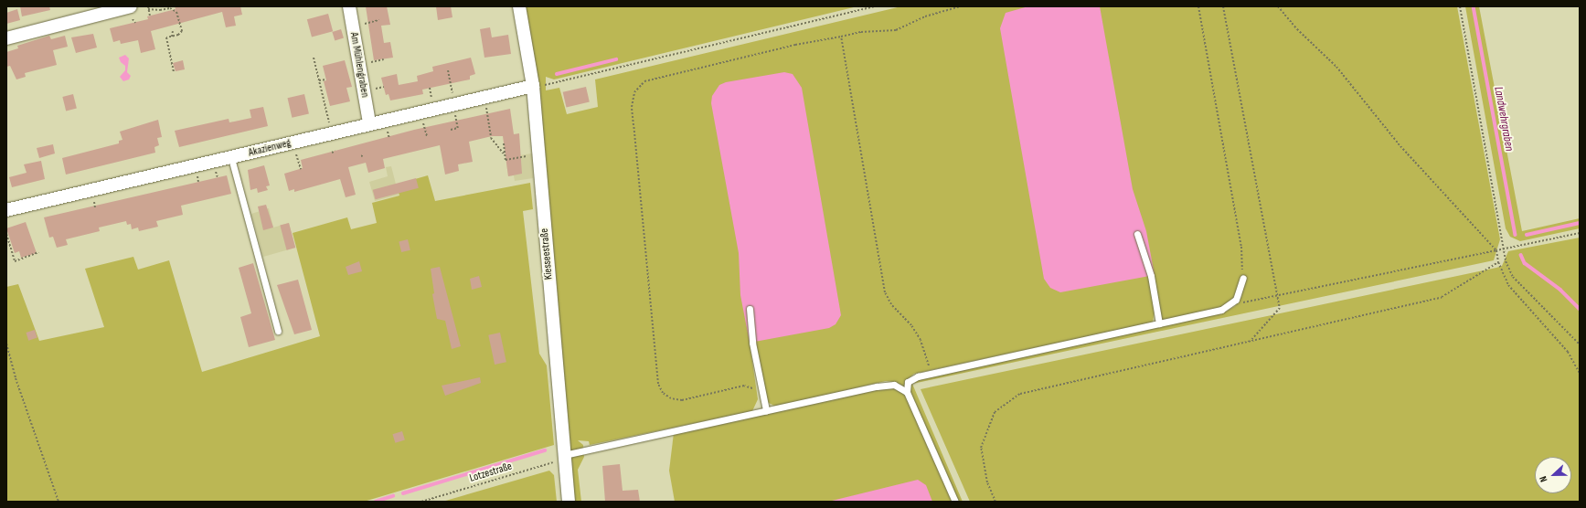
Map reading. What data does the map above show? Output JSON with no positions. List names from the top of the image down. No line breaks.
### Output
{"streets":{"street":["Am Mühlengraben","Akazienweg","Kiesseestraße"],"path":["Lotzestraße"]},"crossings":[["Am Mühlengraben","Akazienweg"],["Akazienweg","Kiesseestraße"],["Kiesseestraße","Lotzestraße"]],"water":["Landwehrgraben"],"north":"left"}
